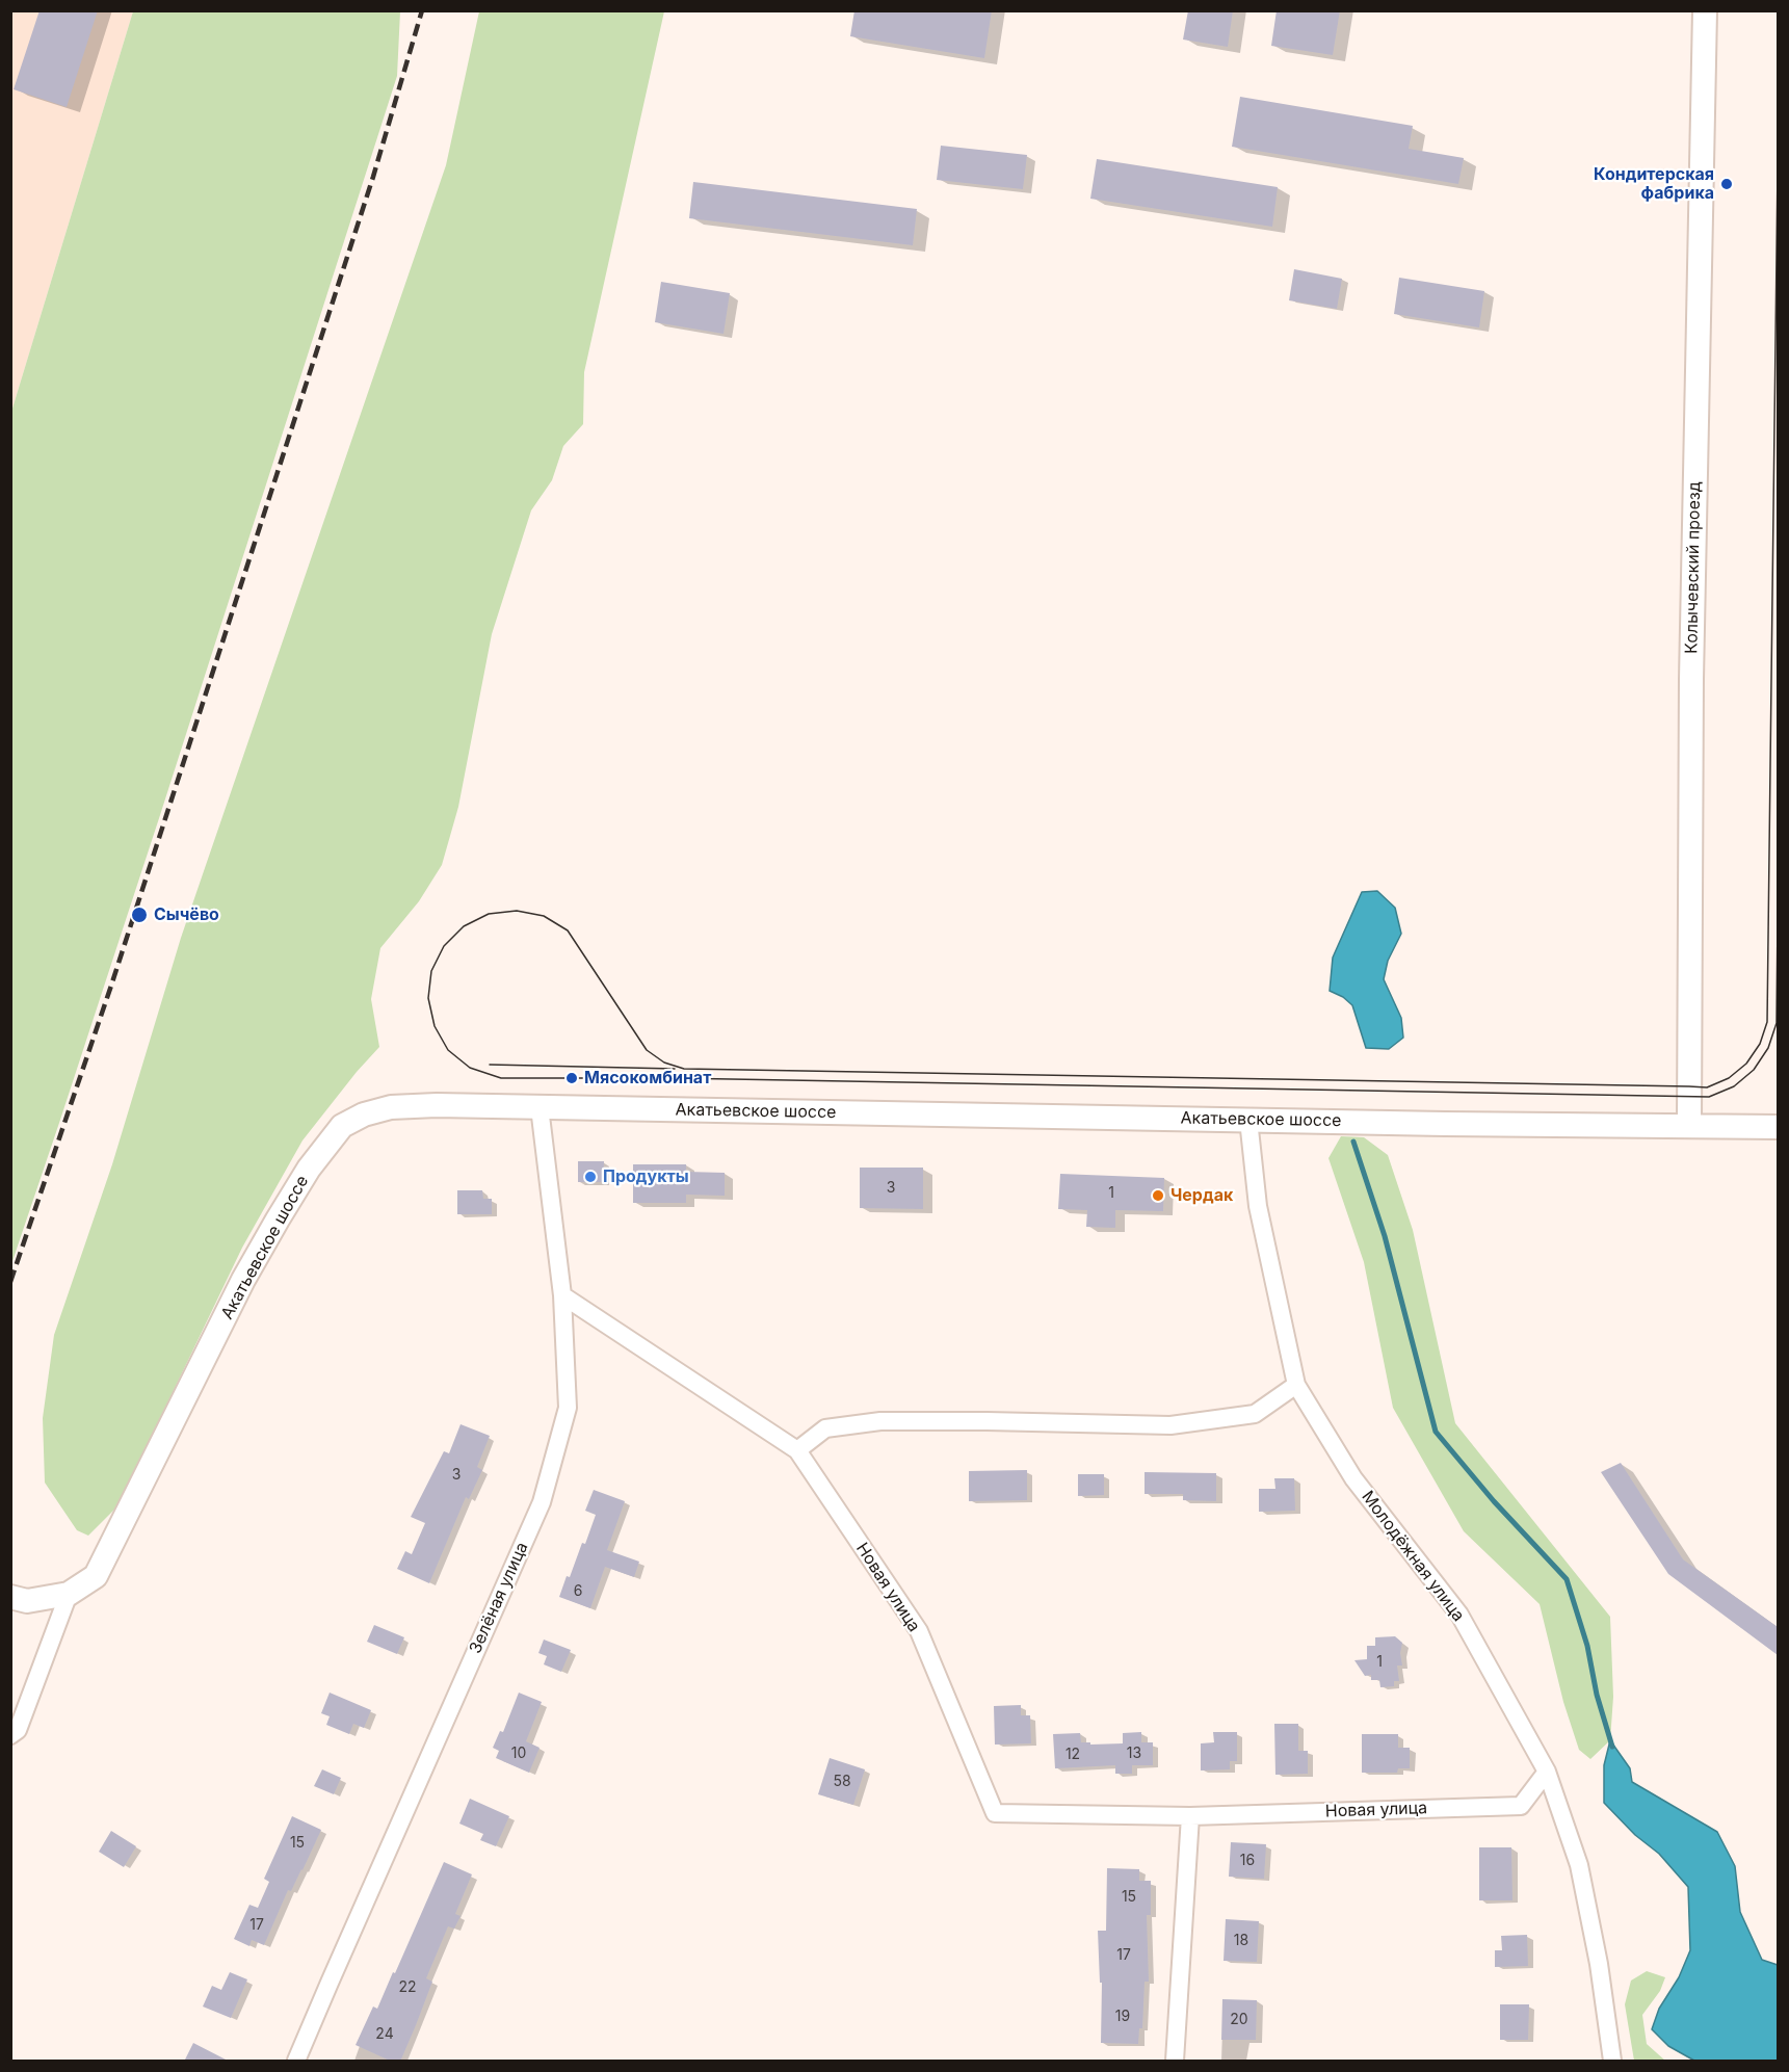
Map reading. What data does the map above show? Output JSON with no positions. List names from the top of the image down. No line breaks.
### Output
{"streets":{"main road":["Колычевский проезд","Акатьевское шоссе"],"street":["Молодёжная улица","Новая улица","Зелёная улица"]},"crossings":[["Колычевский проезд","Акатьевское шоссе"],["Акатьевское шоссе","Молодёжная улица"],["Акатьевское шоссе","Зелёная улица"],["Молодёжная улица","Новая улица"],["Новая улица","Зелёная улица"]],"places":["Кондитерская фабрика","Сычёво","Мясокомбинат","Продукты","Чердак"],"house_numbers":["3","1","3","6","1","10","13","12","58","15","16","15","17","18","17","22","19","20","24"]}
